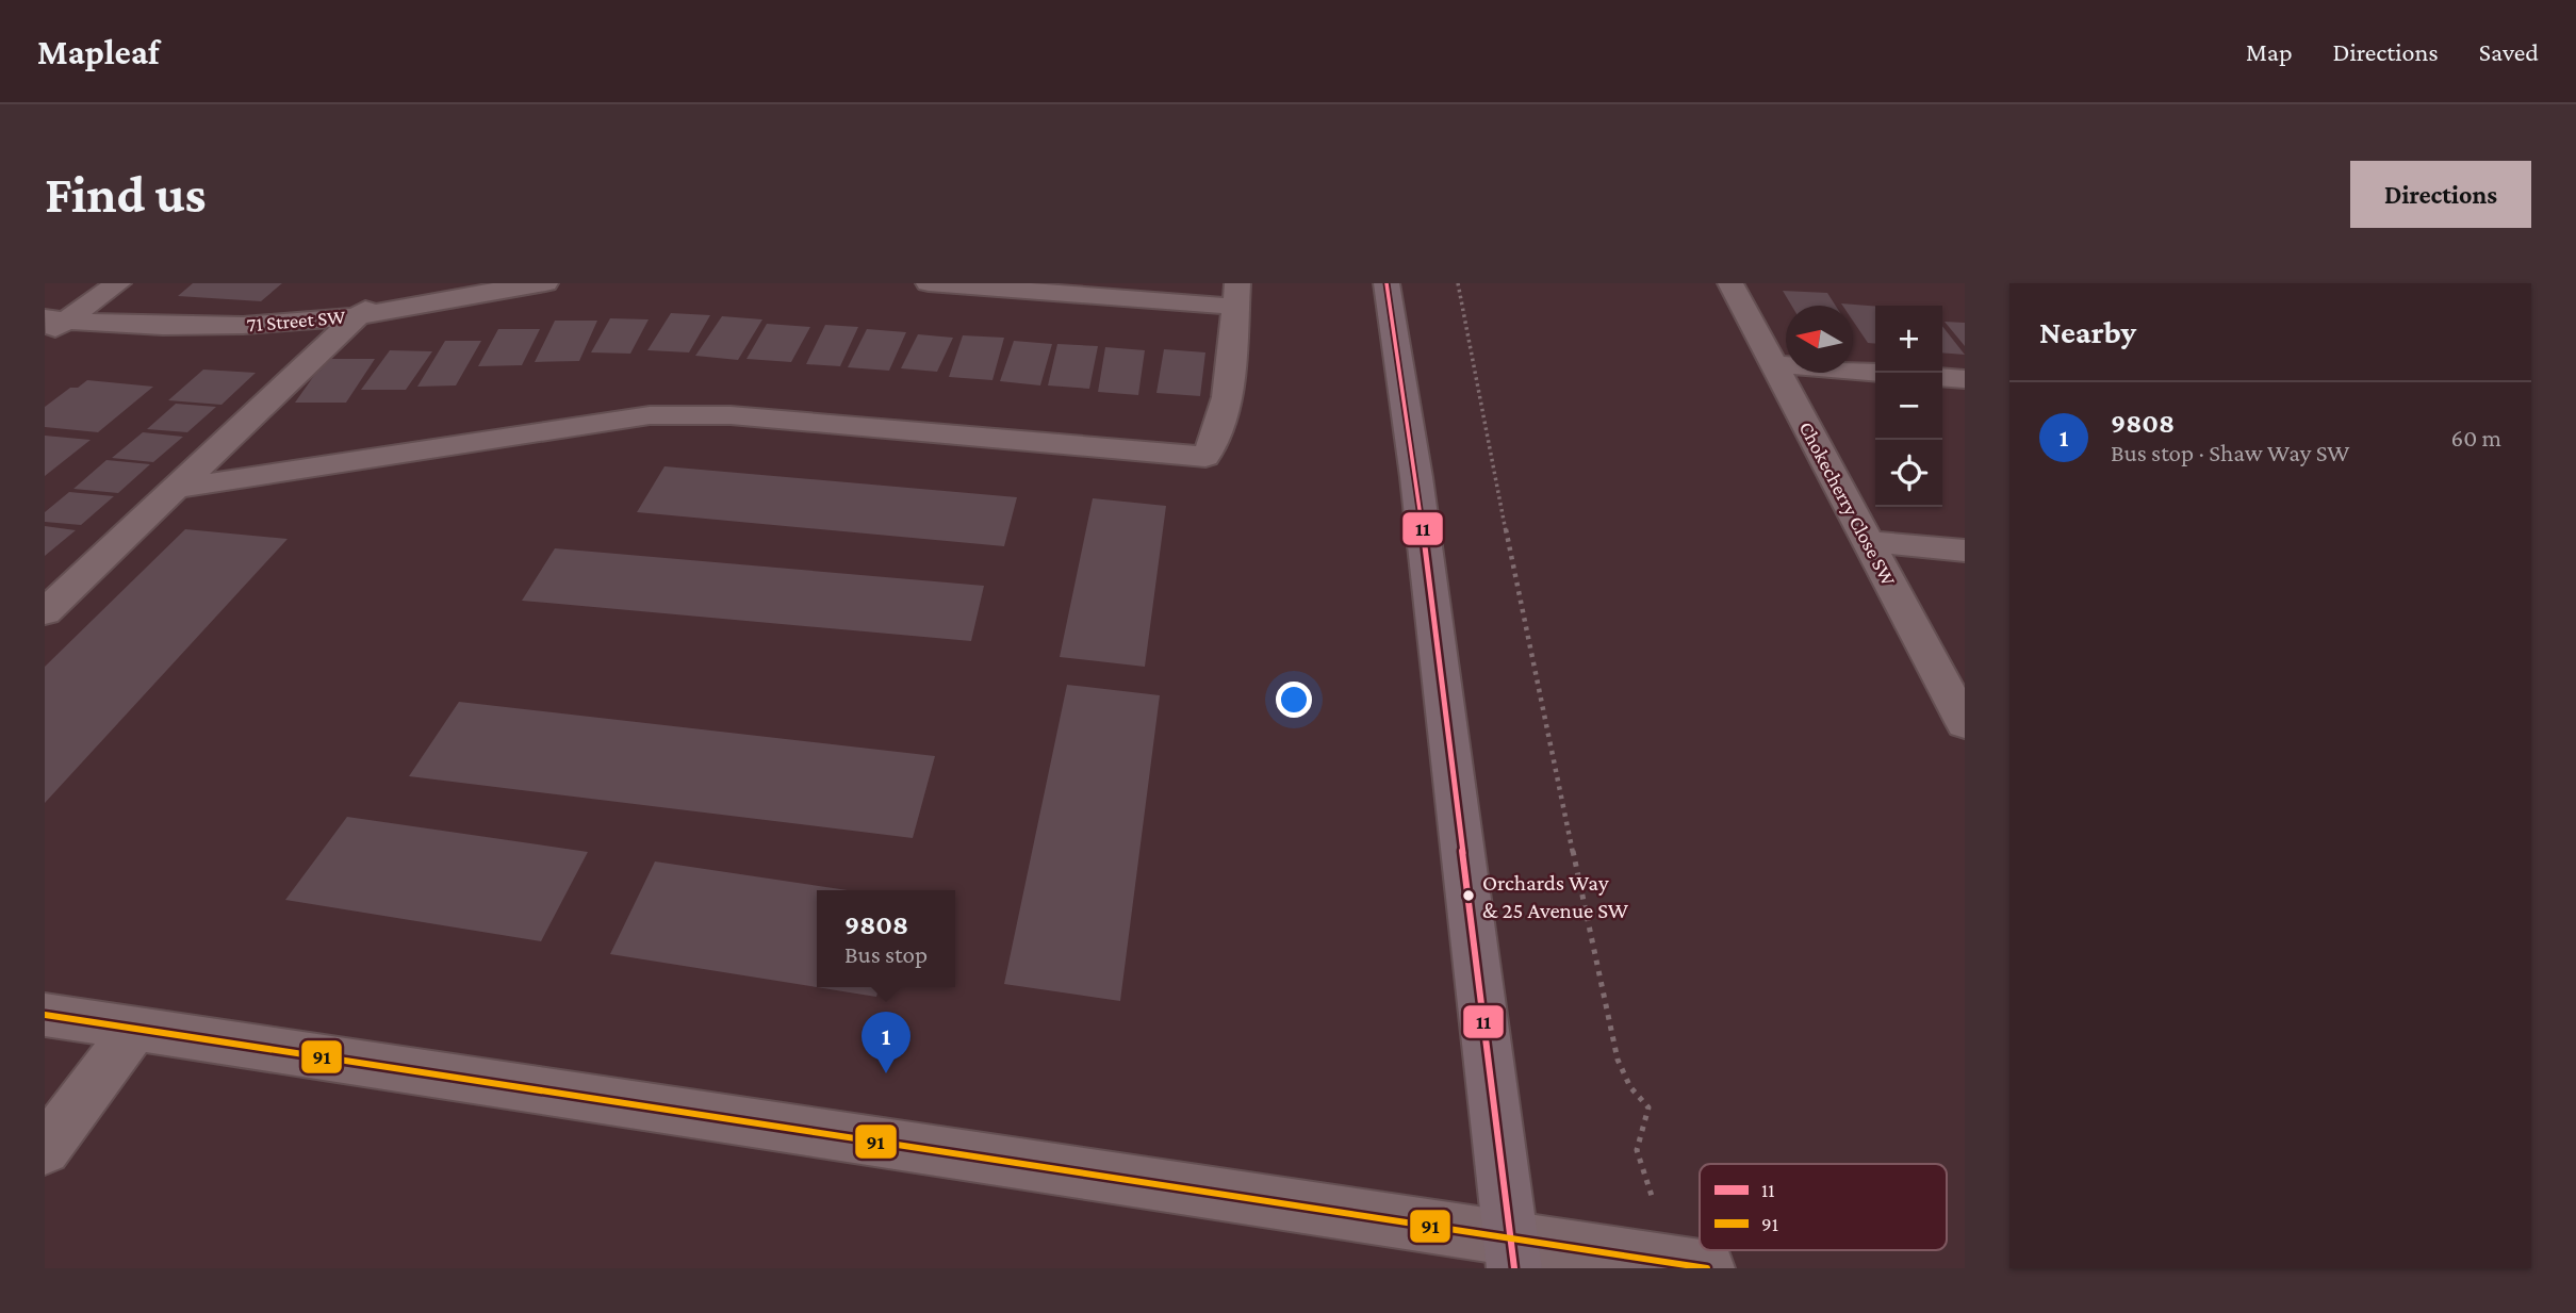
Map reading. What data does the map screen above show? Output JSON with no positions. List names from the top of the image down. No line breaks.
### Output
{"streets":{"street":["71 Street SW","Chokecherry Close SW"]},"places":["Orchards Way & 25 Avenue SW"],"lines":["transit line 11","transit line 91"],"legend":["11","91"],"north":"left","page":{"header":"Mapleaf","nav":["Map","Directions","Saved"],"buttons":"Directions","title":"Find us","heading":"Nearby","map_buttons":["+","−"],"list":[{"mark":"1","name":"9808","note":"Bus stop · Shaw Way SW","value":"60 m"}],"popup":["9808","Bus stop"],"pins":"1"}}
